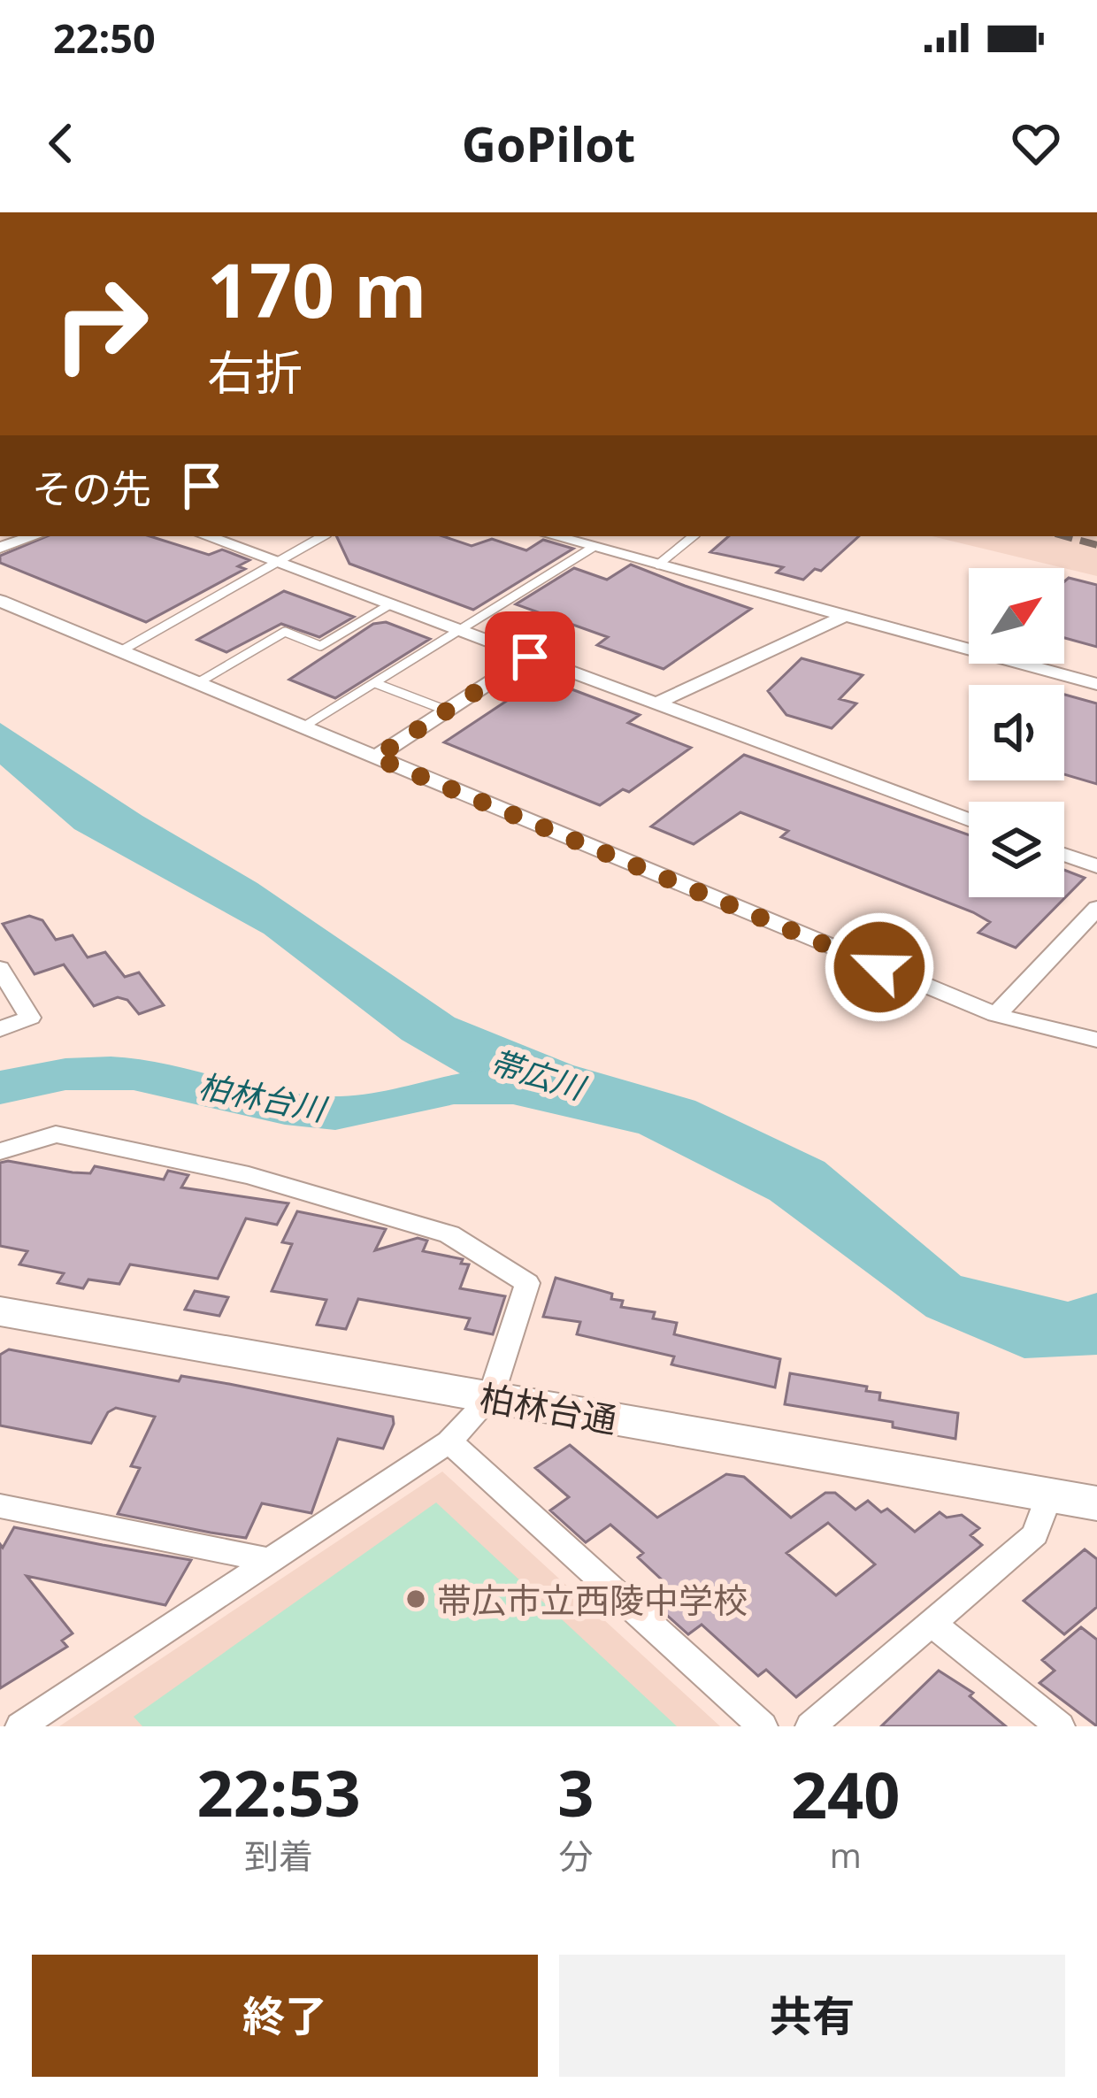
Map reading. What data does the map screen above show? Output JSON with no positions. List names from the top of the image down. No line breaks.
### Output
{"streets":{"street":["柏林台通"]},"water":["帯広川","柏林台川"],"places":["帯広市立西陵中学校"],"north":"top right","page":{"status":"22:50","header":"GoPilot","turn":["170 m","右折"],"then":"その先","eta":["22:53","到着","3","分","240","m"],"buttons":["終了","共有"]}}
